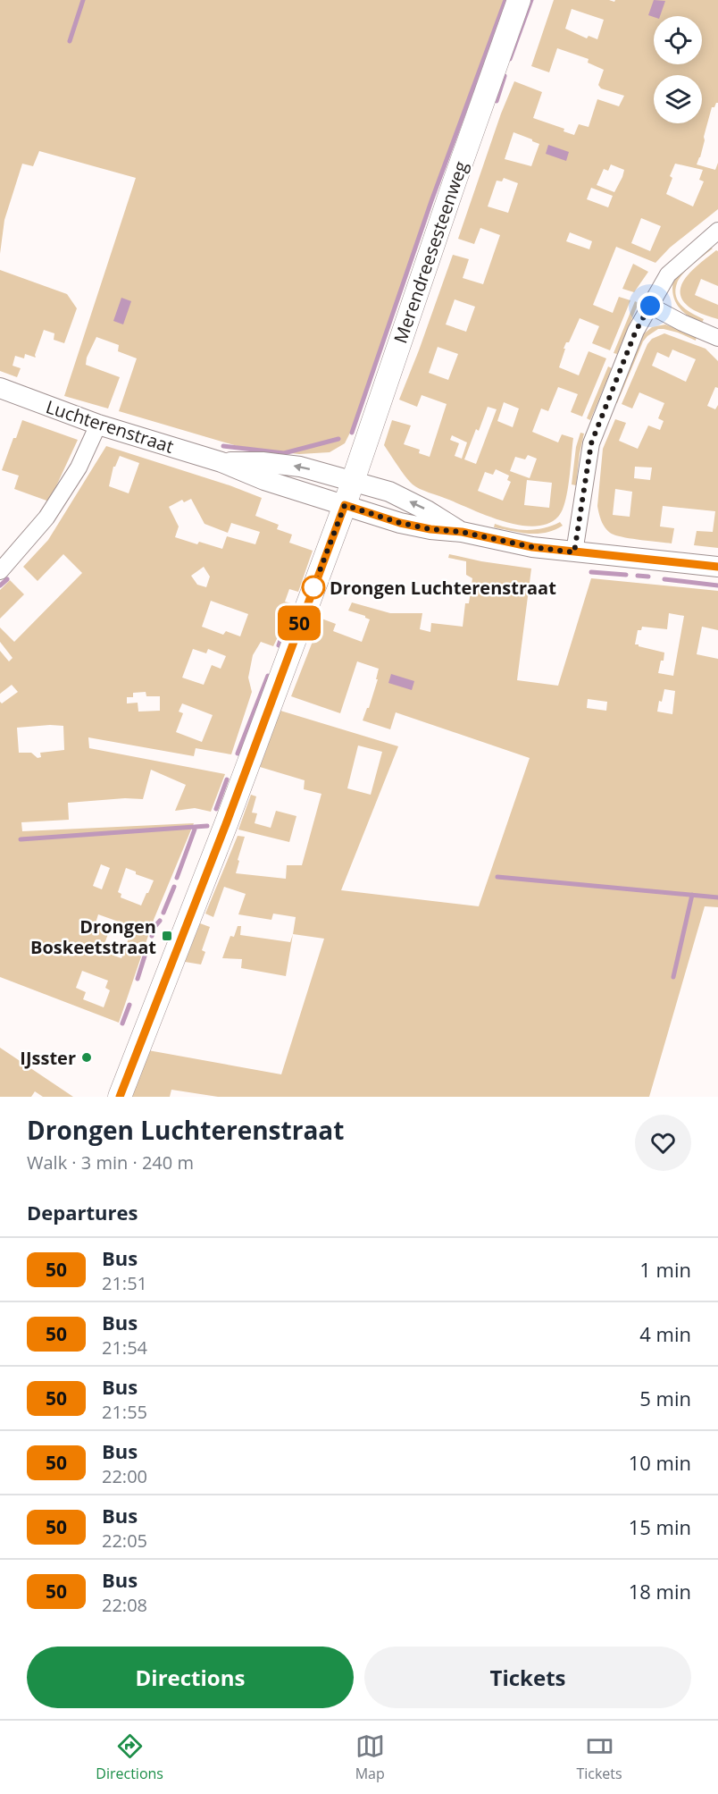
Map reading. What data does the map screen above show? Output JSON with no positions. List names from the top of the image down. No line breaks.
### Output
{"streets":{"main road":["Merendreesesteenweg"],"street":["Luchterenstraat"]},"crossings":[["Merendreesesteenweg","Luchterenstraat"]],"places":{"other":["Drongen Luchterenstraat","IJsster"],"transit":["Drongen Boskeetstraat"]},"lines":["bus line 50"],"page":{"on_map":"50","heading":[["Drongen Luchterenstraat","Walk · 3 min · 240 m"],"Departures"],"list":[{"mark":"50","name":"Bus","note":"21:51","value":"1 min"},{"mark":"50","name":"Bus","note":"21:54","value":"4 min"},{"mark":"50","name":"Bus","note":"21:55","value":"5 min"},{"mark":"50","name":"Bus","note":"22:00","value":"10 min"},{"mark":"50","name":"Bus","note":"22:05","value":"15 min"},{"mark":"50","name":"Bus","note":"22:08","value":"18 min"}],"buttons":["Directions","Tickets"],"tabs":["Directions","Map","Tickets"]}}
